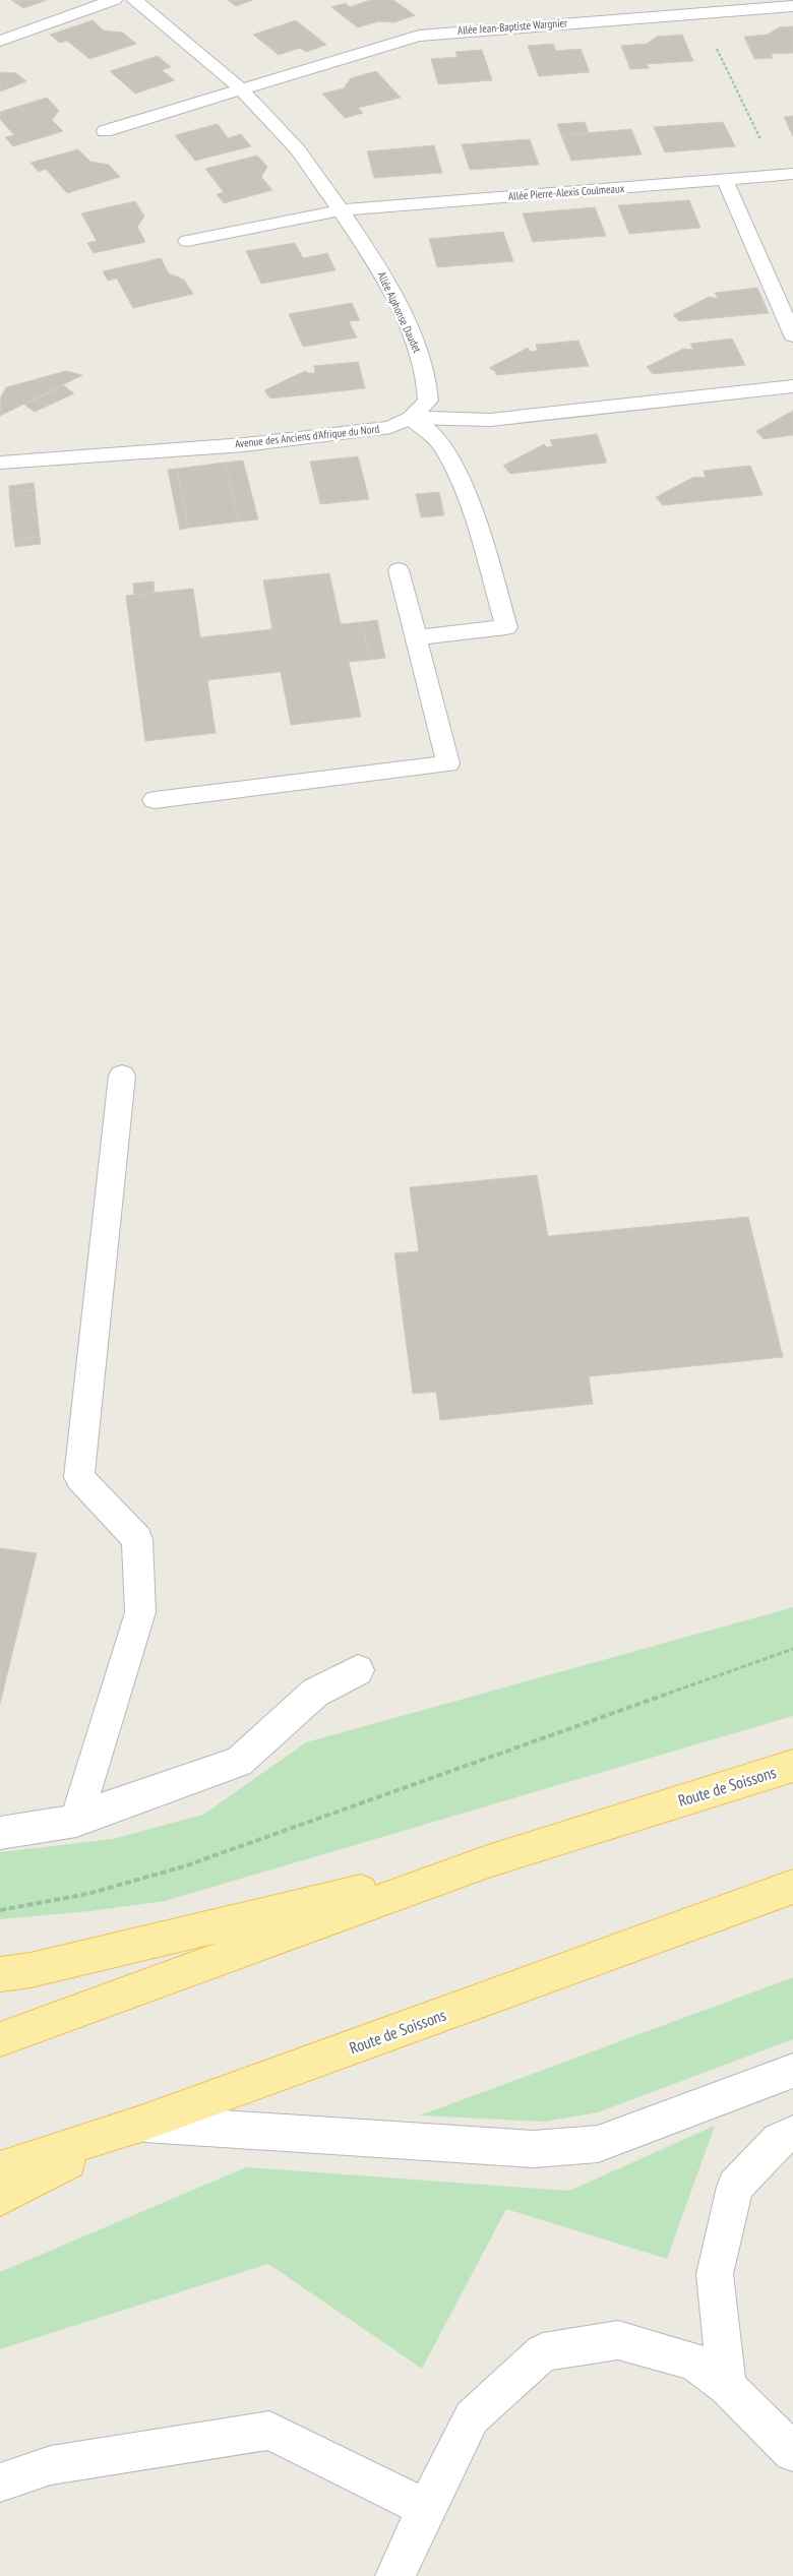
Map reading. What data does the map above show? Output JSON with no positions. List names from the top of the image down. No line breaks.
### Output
{"streets":{"main road":["Route de Soissons"],"street":["Allée Jean-Baptiste Wargnier","Allée Pierre-Alexis Coulmeaux","Allée Alphonse Daudet","Avenue des Anciens d'Afrique du Nord"]},"crossings":[["Allée Jean-Baptiste Wargnier","Allée Alphonse Daudet"],["Allée Pierre-Alexis Coulmeaux","Allée Alphonse Daudet"],["Allée Alphonse Daudet","Avenue des Anciens d'Afrique du Nord"]]}
